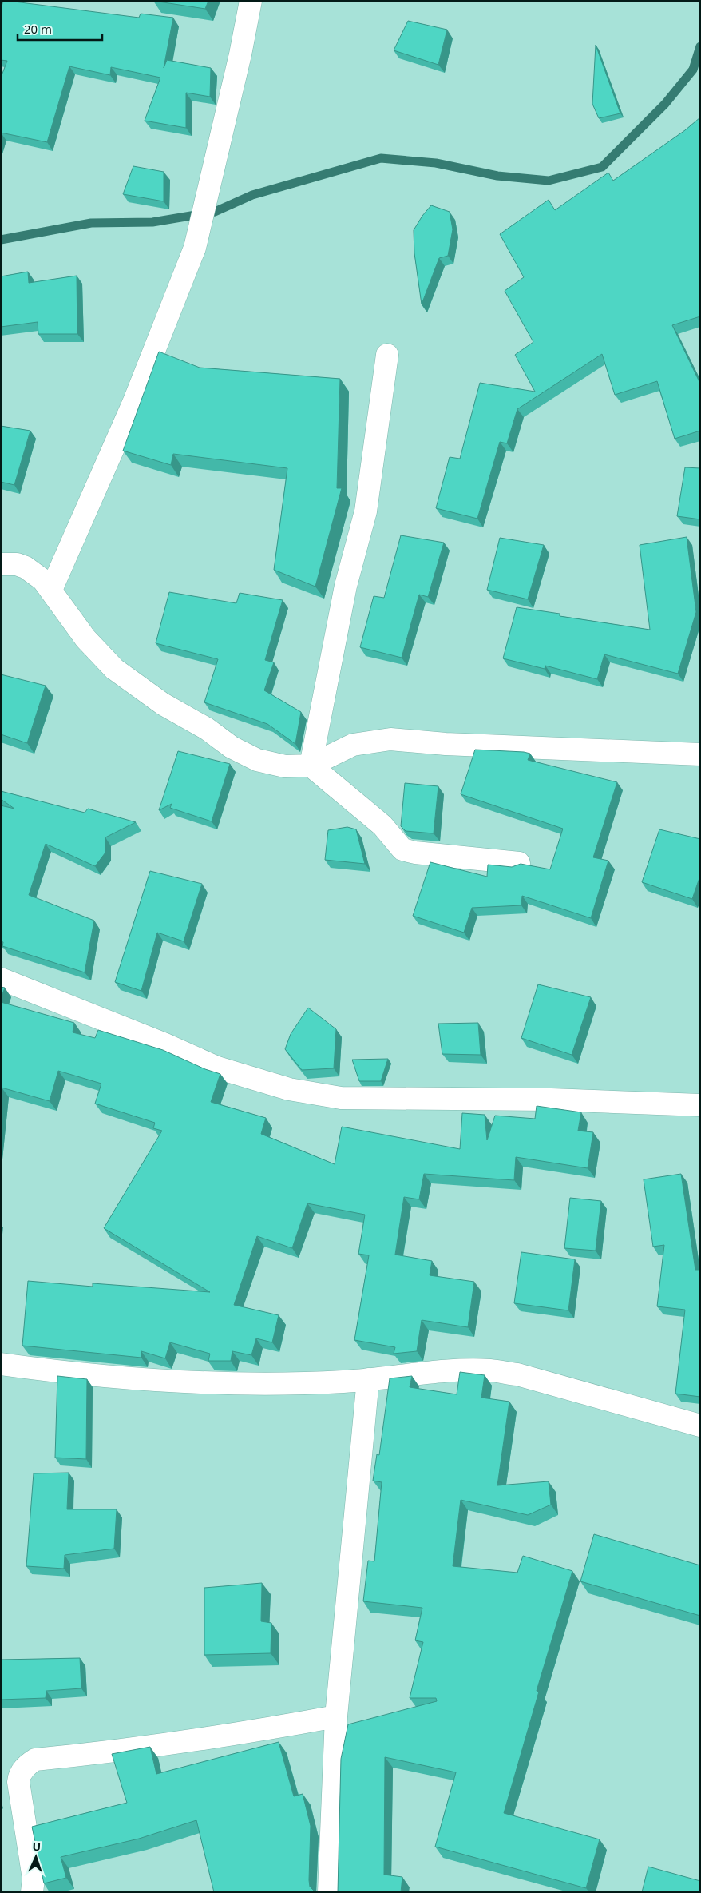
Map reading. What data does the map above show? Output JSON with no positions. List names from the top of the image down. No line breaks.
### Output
{"scale_bar":"20 m","north":"top"}
